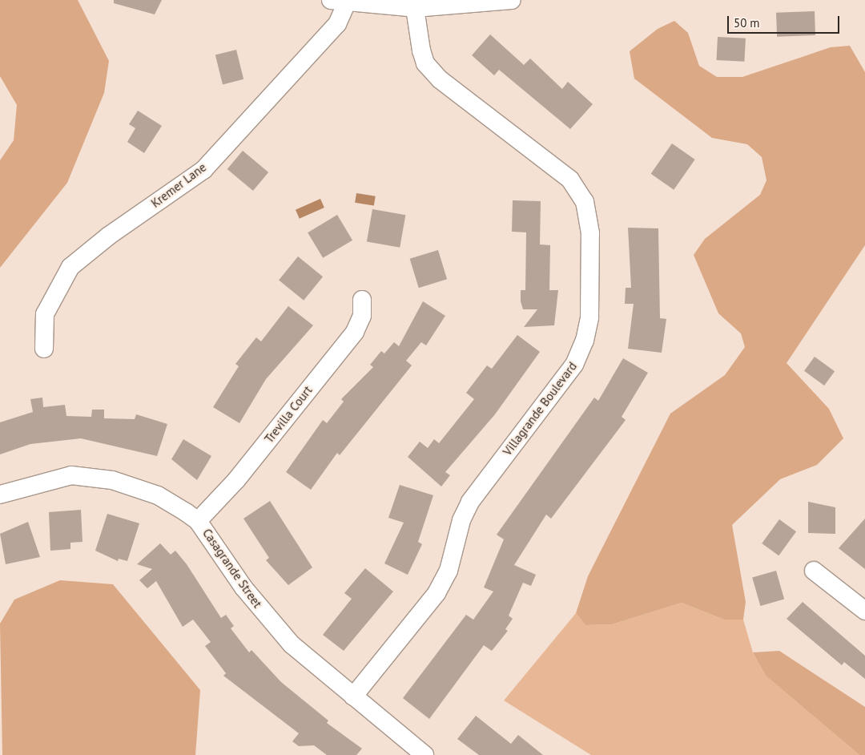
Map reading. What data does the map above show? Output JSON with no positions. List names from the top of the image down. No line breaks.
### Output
{"streets":{"street":["Kremer Lane","Villagrande Boulevard","Trevilla Court","Casagrande Street"]},"crossings":[["Villagrande Boulevard","Casagrande Street"],["Trevilla Court","Casagrande Street"]],"scale_bar":"50 m"}
